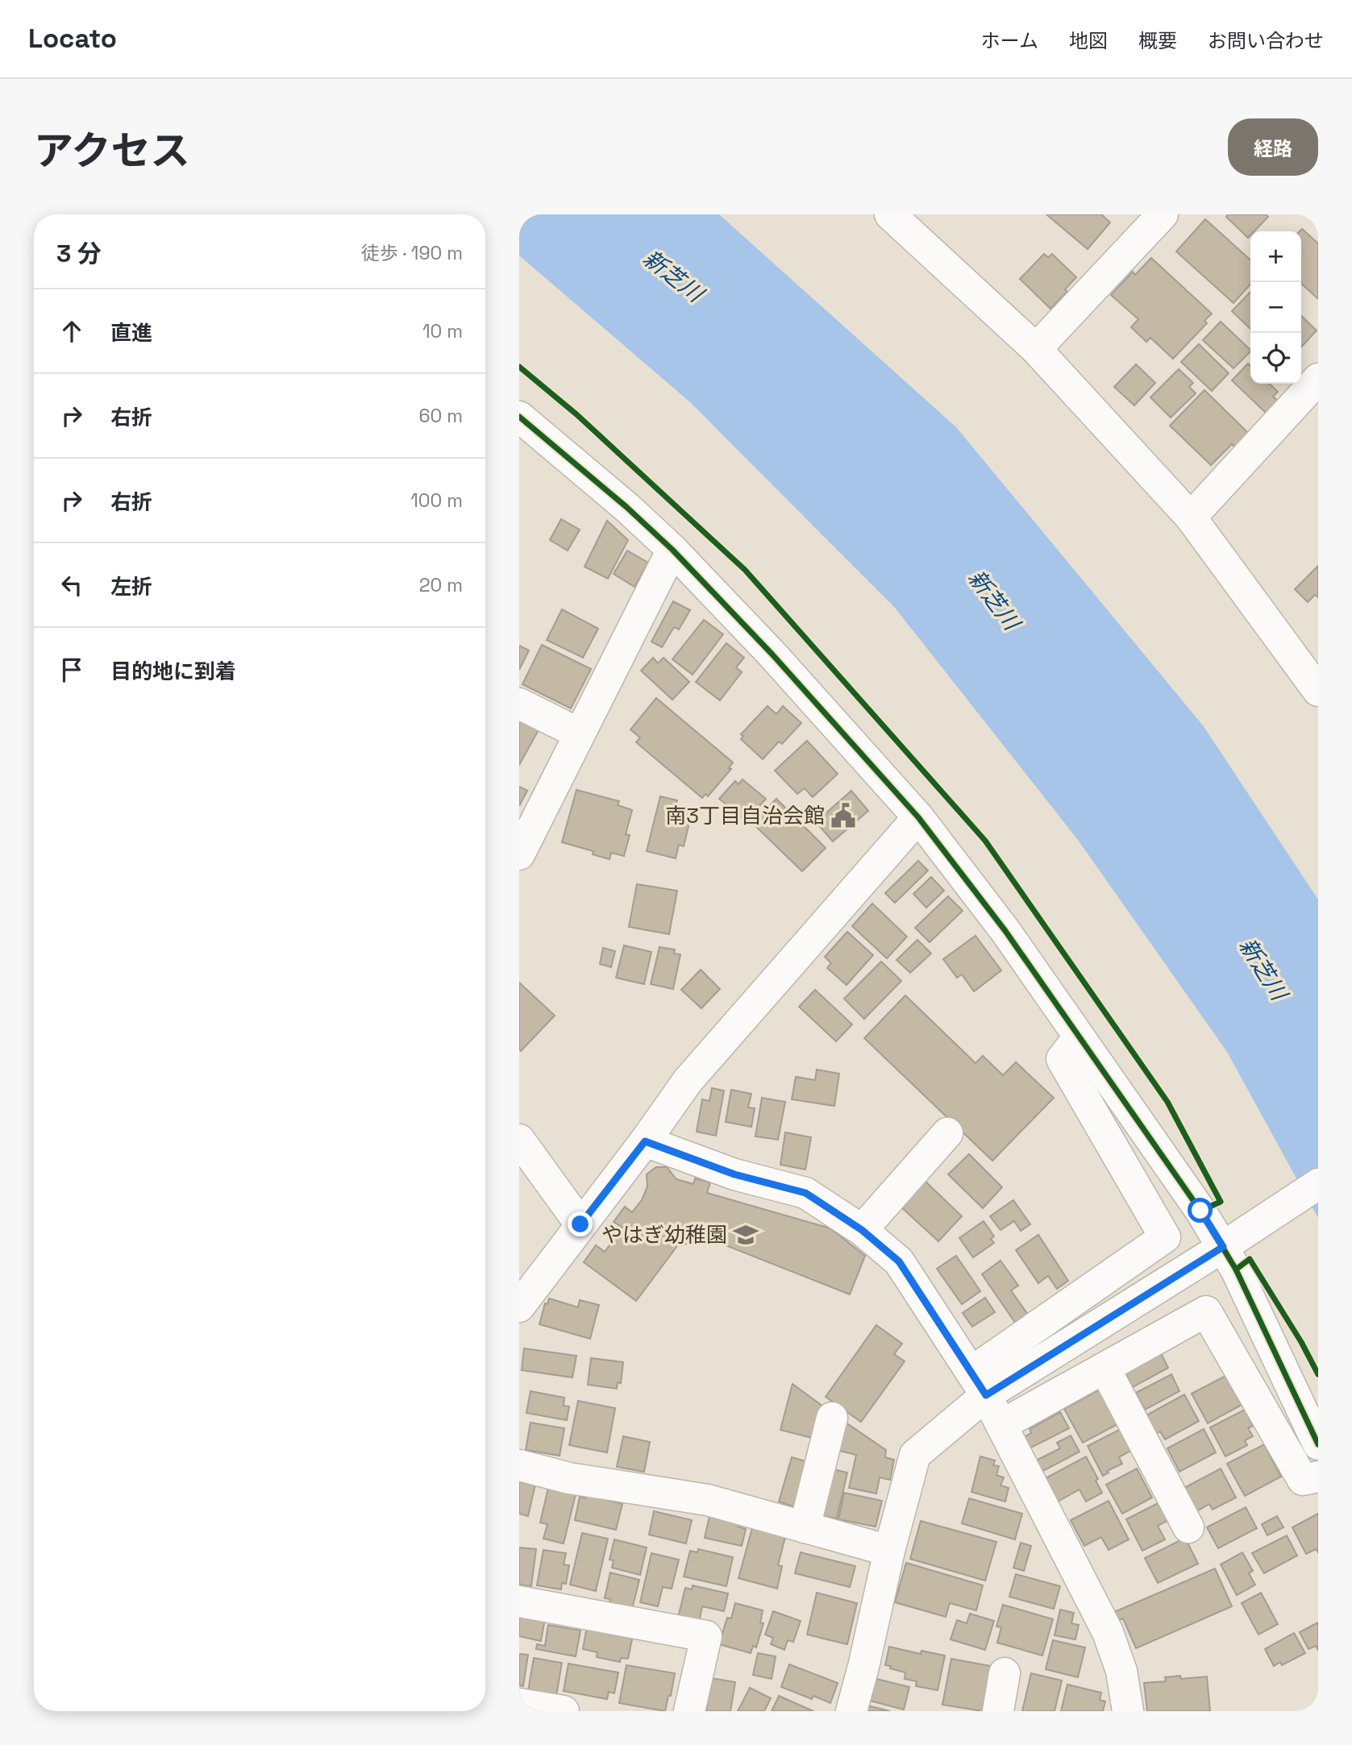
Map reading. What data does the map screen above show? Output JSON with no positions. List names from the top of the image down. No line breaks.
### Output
{"water":["新芝川"],"places":{"public building":["南3丁目自治会館"],"school or university":["やはぎ幼稚園"]},"page":{"header":"Locato","nav":["ホーム","地図","概要","お問い合わせ"],"title":"アクセス","buttons":"経路","heading":["3 分","徒歩 · 190 m"],"map_buttons":["+","−"],"list":[["直進","10 m"],["右折","60 m"],["右折","100 m"],["左折","20 m"],"目的地に到着"]}}
